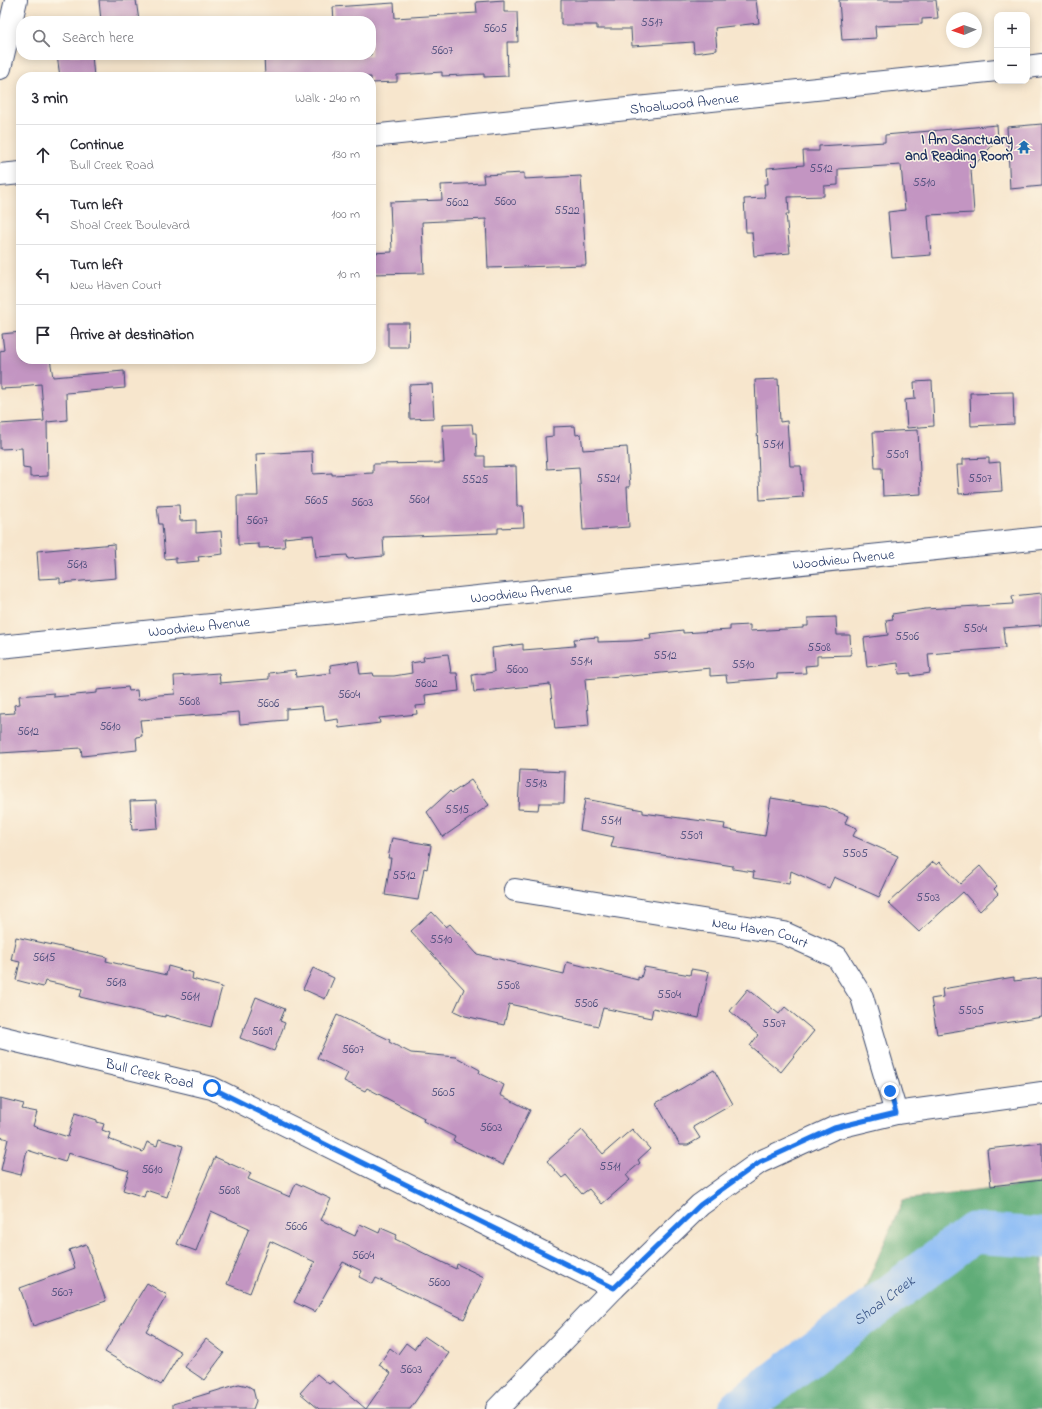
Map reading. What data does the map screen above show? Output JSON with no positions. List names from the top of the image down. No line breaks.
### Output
{"streets":{"street":["Shoalwood Avenue","Woodview Avenue","New Haven Court","Bull Creek Road"]},"water":["Shoal Creek"],"places":{"temple":["I Am Sanctuary and Reading Room"]},"house_numbers":["5517","5605","5607","5512","5510","5600","5602","5522","5511","5509","5521","5507","5525","5601","5605","5603","5607","5613","5504","5506","5508","5512","5514","5510","5600","5602","5604","5608","5606","5610","5612","5513","5515","5511","5509","5505","5512","5503","5510","5615","5613","5508","5504","5611","5506","5505","5507","5609","5607","5605","5603","5511","5610","5608","5606","5604","5600","5607","5603"],"north":"left","page":{"map_buttons":["+","−"],"search":"Search here","heading":["3 min","Walk · 240 m"],"list":[["Continue","Bull Creek Road","130 m"],["Turn left","Shoal Creek Boulevard","100 m"],["Turn left","New Haven Court","10 m"],"Arrive at destination"]}}
